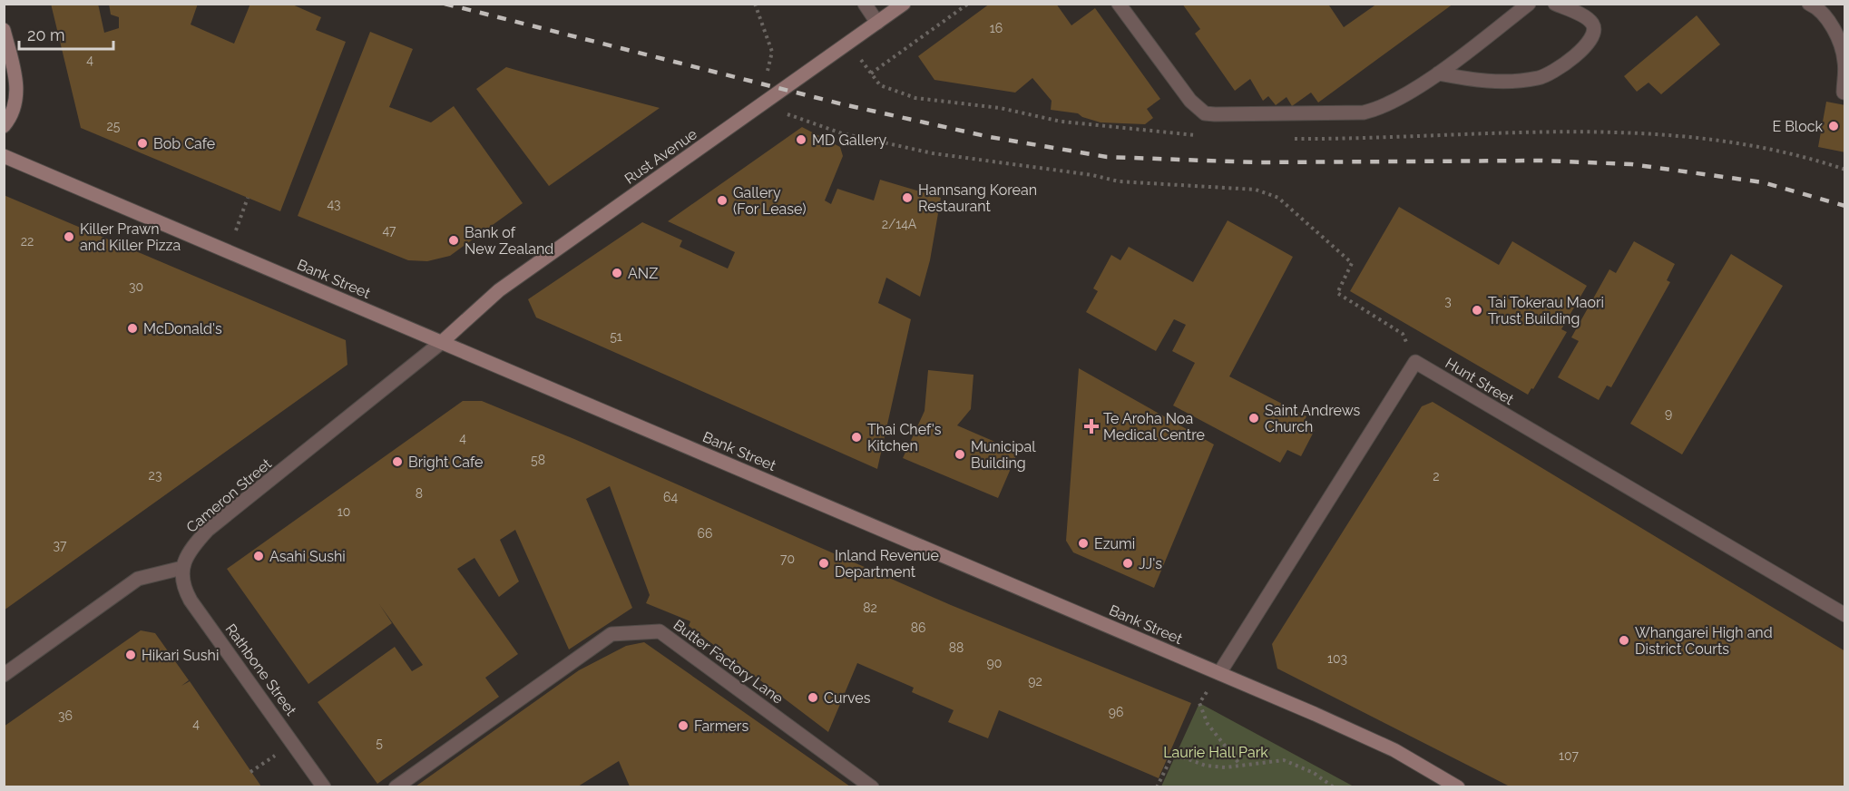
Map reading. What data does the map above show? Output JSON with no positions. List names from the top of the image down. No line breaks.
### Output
{"streets":{"main road":["Rust Avenue","Bank Street"],"street":["Hunt Street","Cameron Street","Butter Factory Lane","Rathbone Street"]},"crossings":[["Rust Avenue","Bank Street"],["Rust Avenue","Cameron Street"],["Bank Street","Cameron Street"],["Cameron Street","Rathbone Street"]],"parks":["Laurie Hall Park"],"places":{"other":["E Block","MD Gallery","Bob Cafe","Hannsang Korean Restaurant","Gallery (For Lease)","Killer Prawn and Killer Pizza","Bank of New Zealand","ANZ","Tai Tokerau Maori Trust Building","McDonald's","Saint Andrews Church","Thai Chef's Kitchen","Municipal Building","Bright Cafe","Ezumi","Asahi Sushi","Inland Revenue Department","JJ's","Whangarei High and District Courts","Hikari Sushi","Curves","Farmers"],"health":["Te Aroha Noa Medical Centre"]},"house_numbers":["16","4","25","43","2/14A","47","22","30","3","51","9","4","58","23","2","8","64","10","66","37","70","82","86","88","103","90","92","96","36","4","5","107"],"scale_bar":"20 m"}
